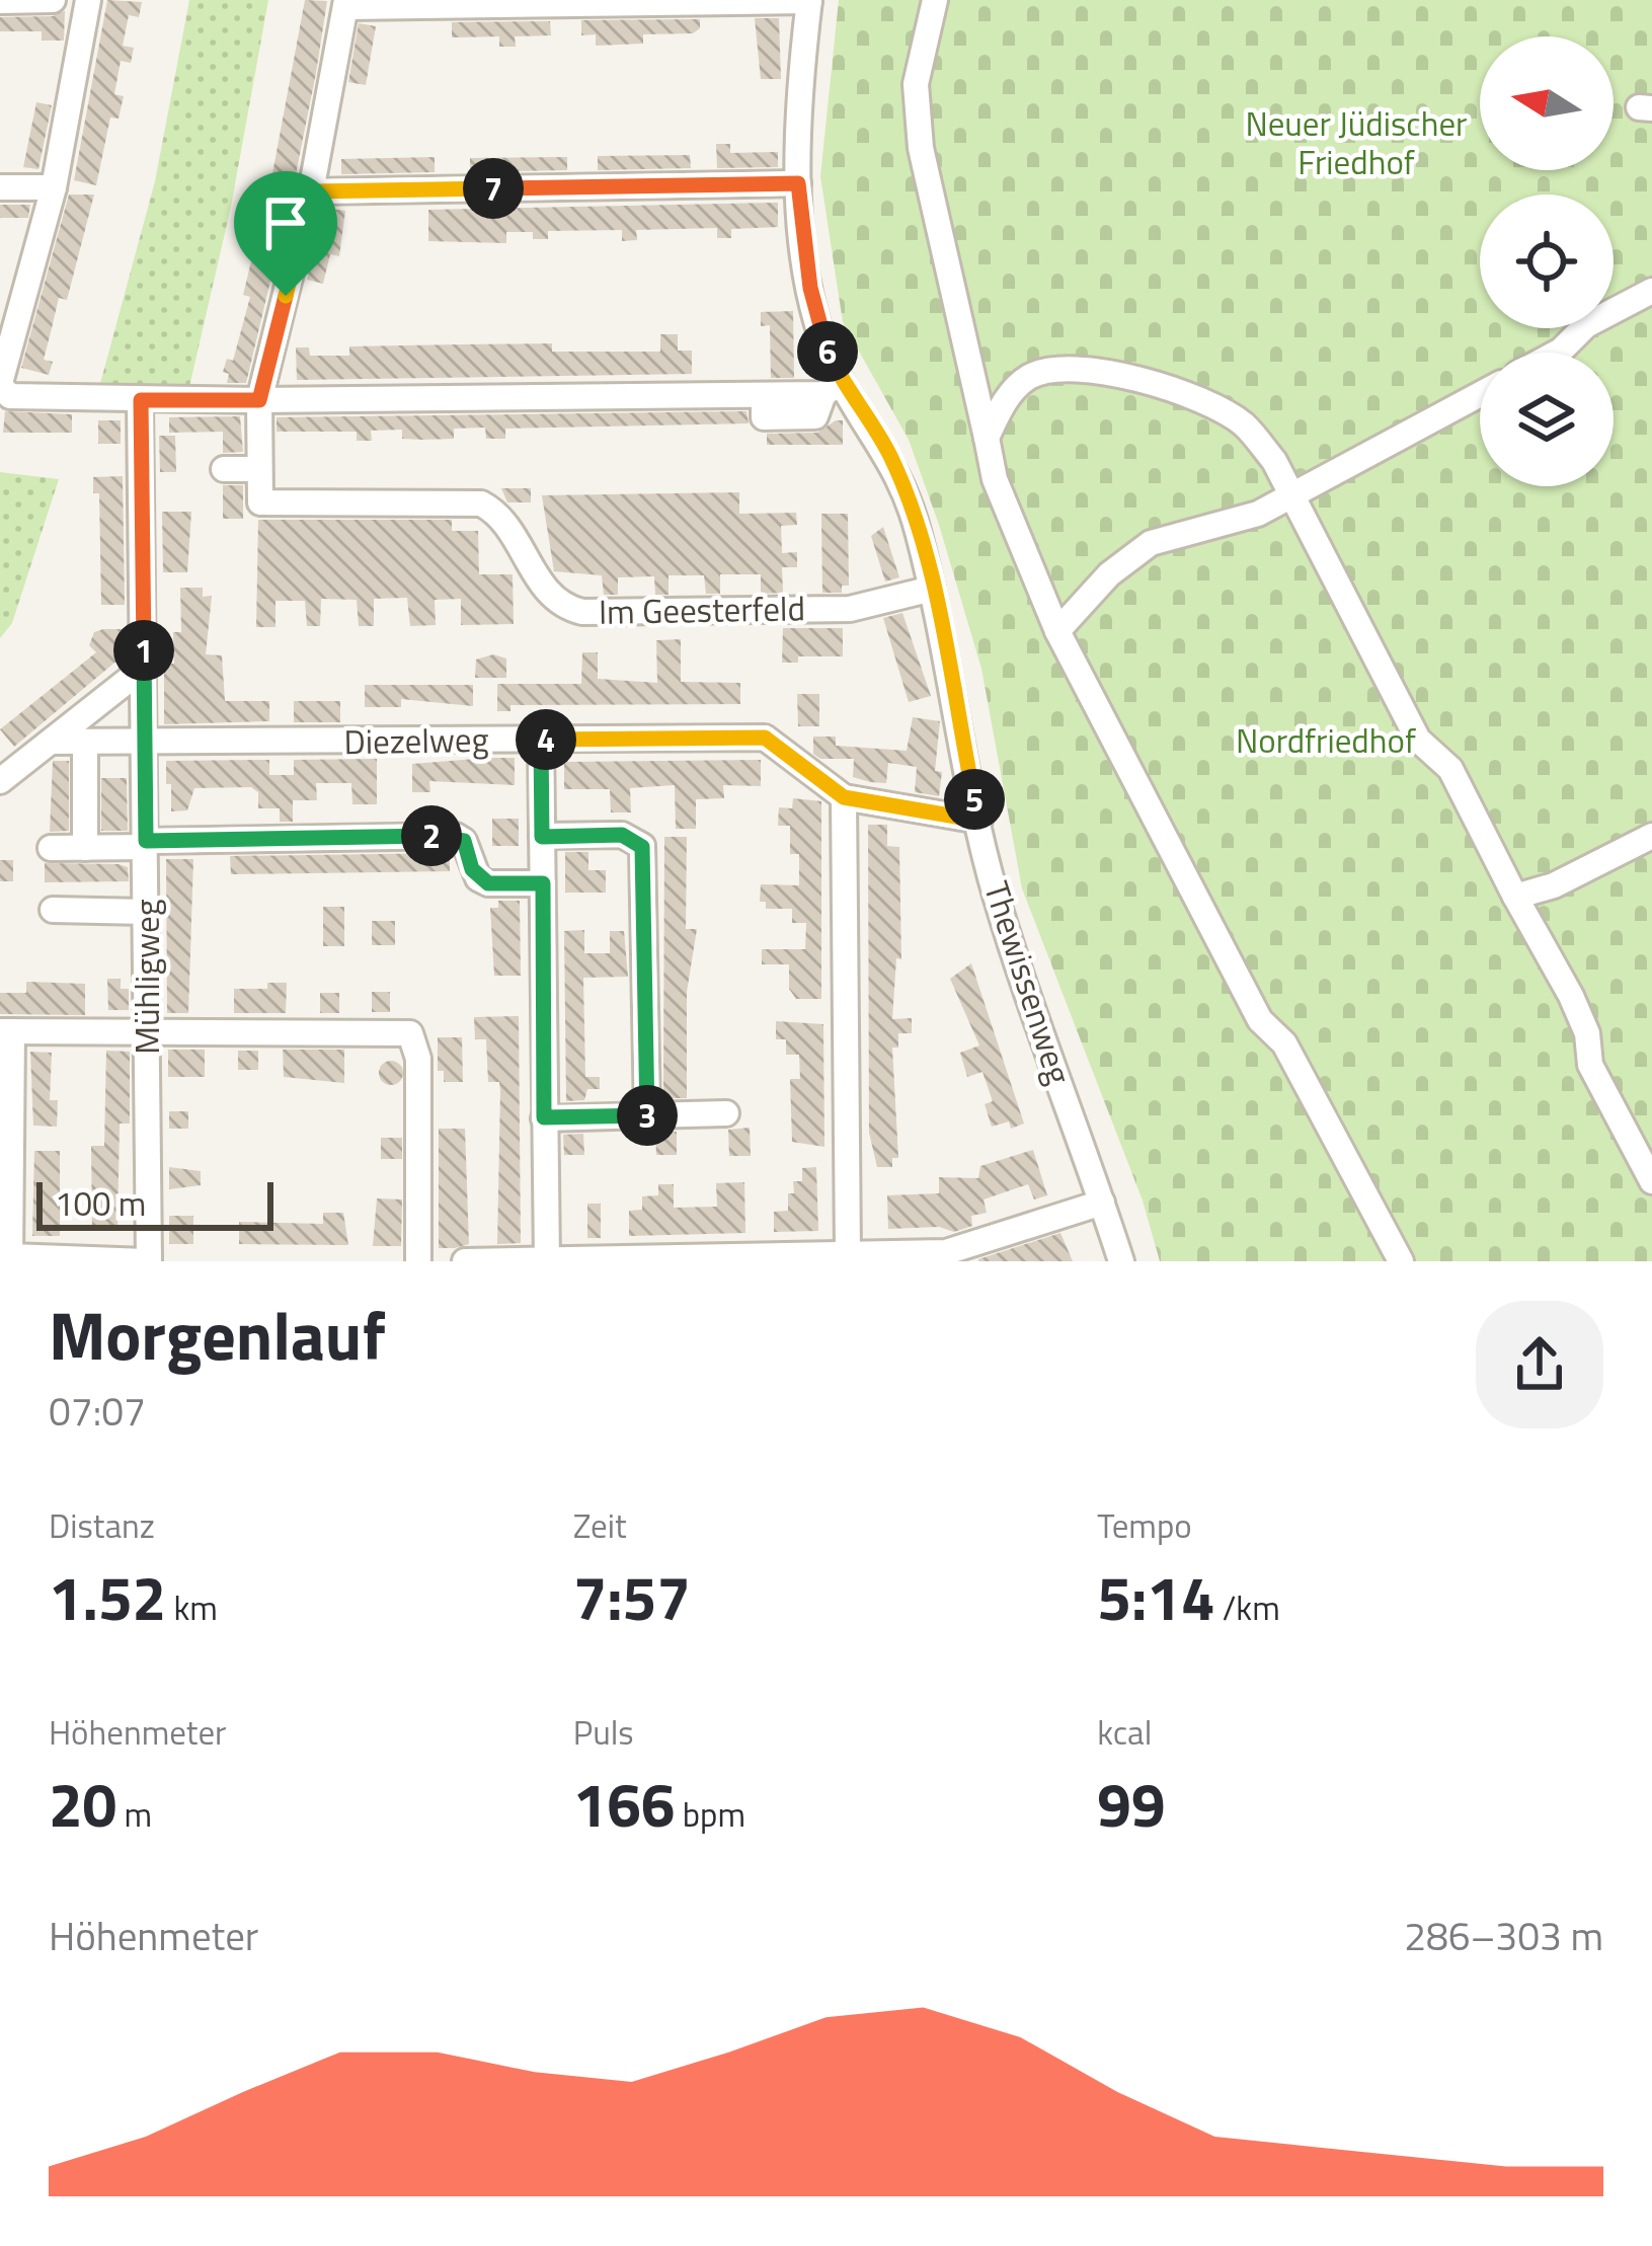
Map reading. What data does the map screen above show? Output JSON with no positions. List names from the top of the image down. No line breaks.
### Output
{"streets":{"street":["Im Geesterfeld","Diezelweg","Mühligweg","Thewissenweg"]},"crossings":[["Im Geesterfeld","Thewissenweg"],["Diezelweg","Mühligweg"],["Diezelweg","Thewissenweg"]],"parks":["Neuer Jüdischer Friedhof","Nordfriedhof"],"scale_bar":"100 m","north":"left","page":{"pins":["7","6","1","4","5","2","3"],"scale":"100 m","heading":["Morgenlauf","07:07"],"stats":[["Distanz","1.52 km"],["Zeit","7:57"],["Tempo","5:14 /km"],["Höhenmeter","20 m"],["Puls","166 bpm"],["kcal","99"]],"chart":["Höhenmeter","286–303 m"]}}
